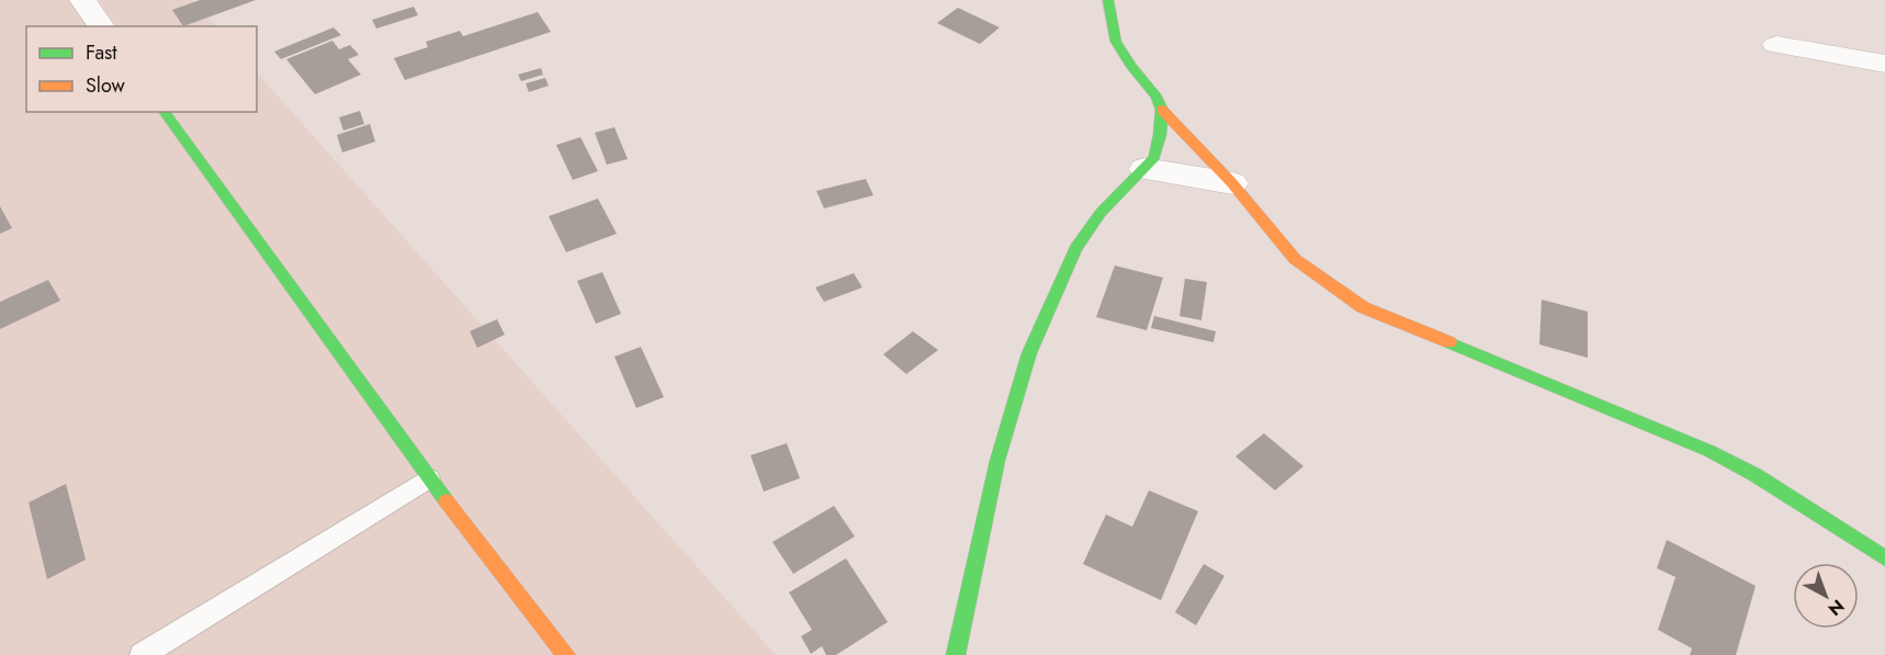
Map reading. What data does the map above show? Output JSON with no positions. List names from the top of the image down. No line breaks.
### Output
{"legend":["Fast","Slow"],"north":"bottom right"}
